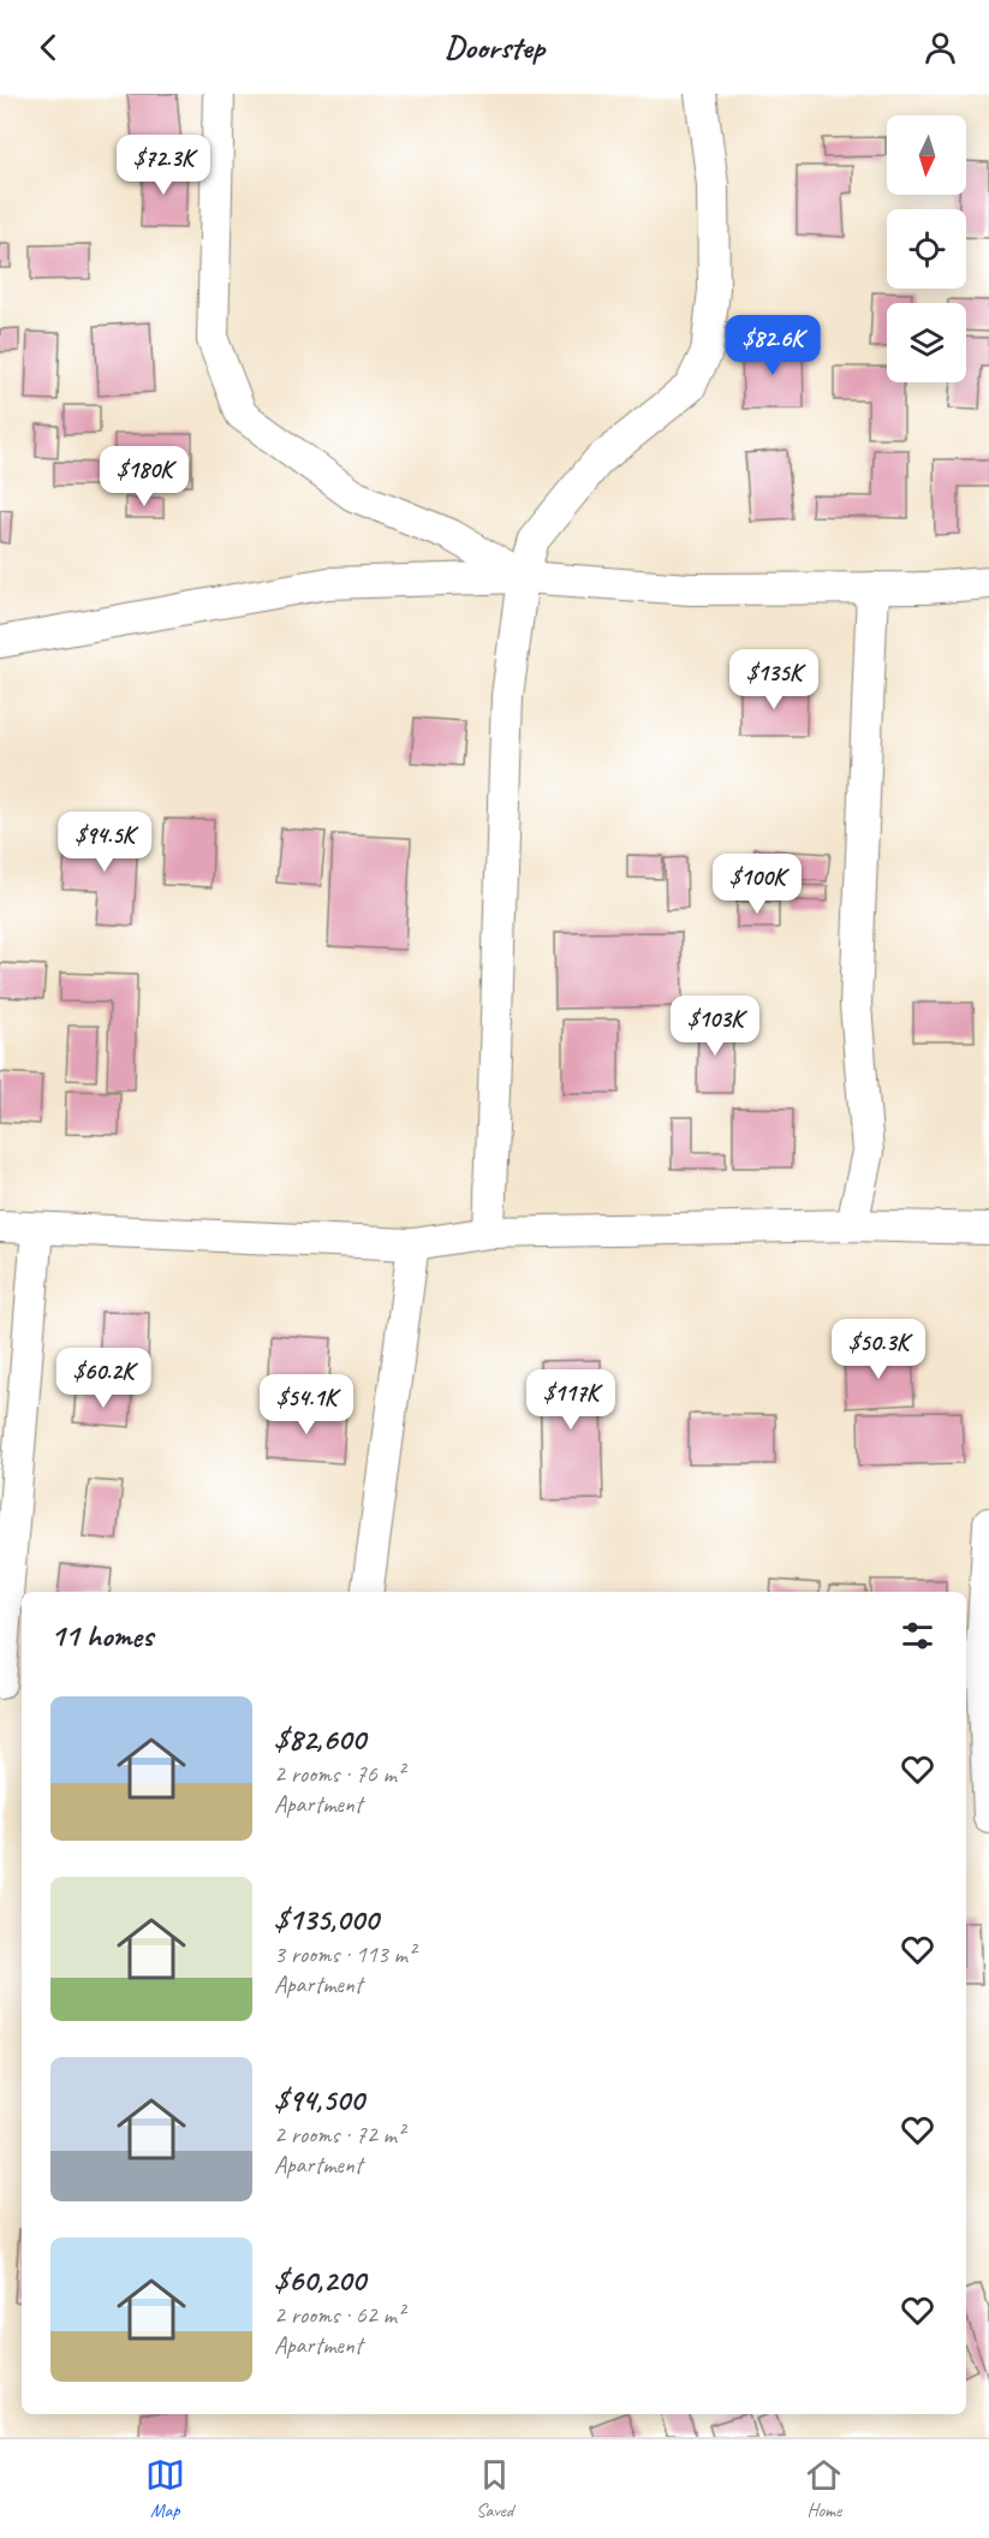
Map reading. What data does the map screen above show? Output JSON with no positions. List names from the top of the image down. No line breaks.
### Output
{"north":"bottom","page":{"header":"Doorstep","price":["$72.3K","$82.6K","$180K","$135K","$94.5K","$100K","$103K","$50.3K","$60.2K","$117K","$54.1K"],"heading":"11 homes","list":[{"name":"$82,600","note":"2 rooms · 76 m² · Apartment"},{"name":"$135,000","note":"3 rooms · 113 m² · Apartment"},{"name":"$94,500","note":"2 rooms · 72 m² · Apartment"},{"name":"$60,200","note":"2 rooms · 62 m² · Apartment"}],"tabs":["Map","Saved","Home"]}}
